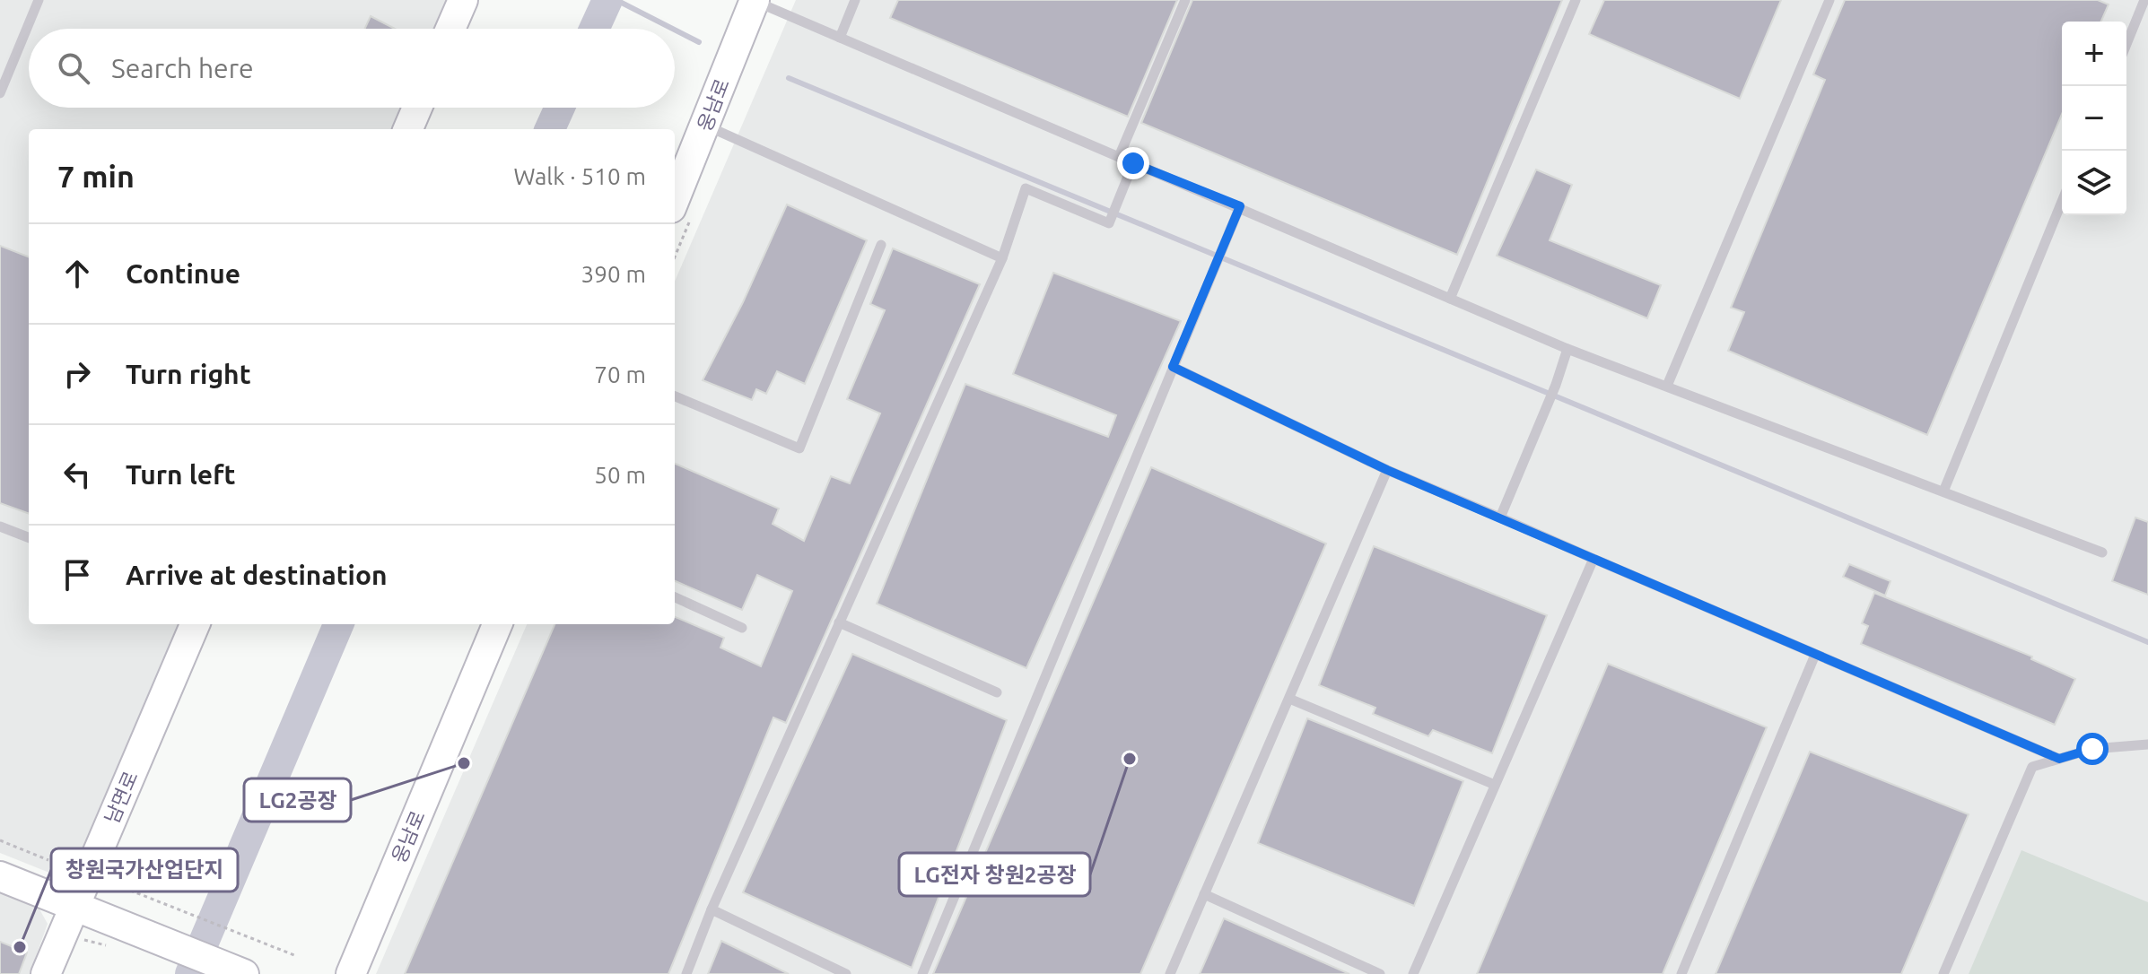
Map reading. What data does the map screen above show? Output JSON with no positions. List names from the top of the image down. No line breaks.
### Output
{"streets":{"street":["웅남로","남면로"]},"places":["LG전자 창원2공장","LG2공장","창원국가산업단지"],"page":{"map_buttons":["+","−"],"search":"Search here","heading":["7 min","Walk · 510 m"],"list":[["Continue","390 m"],["Turn right","70 m"],["Turn left","50 m"],"Arrive at destination"]}}
